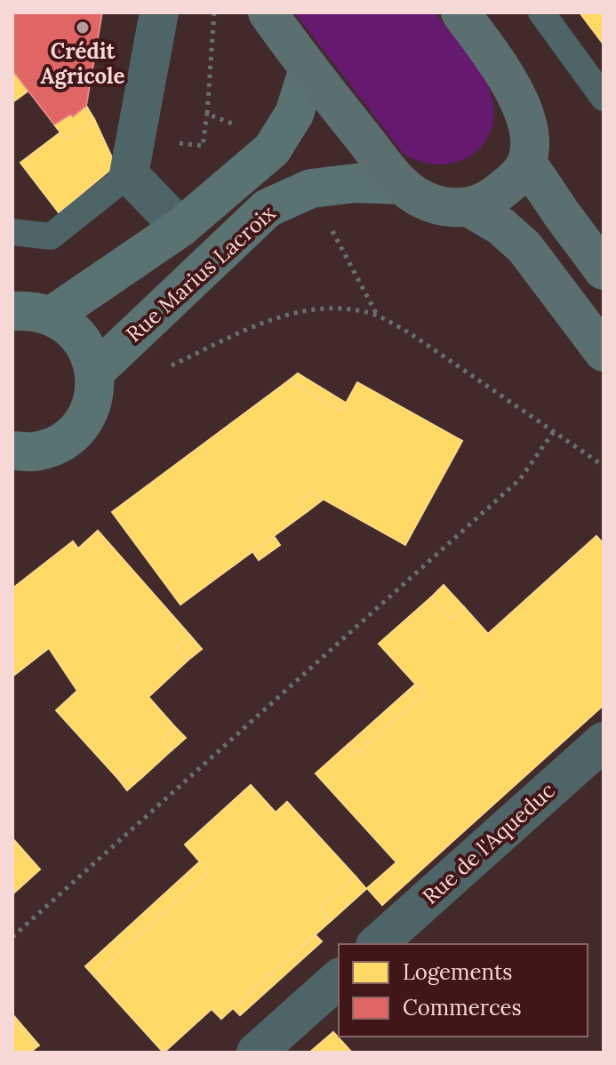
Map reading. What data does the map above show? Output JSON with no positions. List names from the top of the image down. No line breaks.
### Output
{"streets":{"main road":["Rue Marius Lacroix"],"street":["Rue de l'Aqueduc"]},"places":["Crédit Agricole"],"legend":["Logements","Commerces"]}
